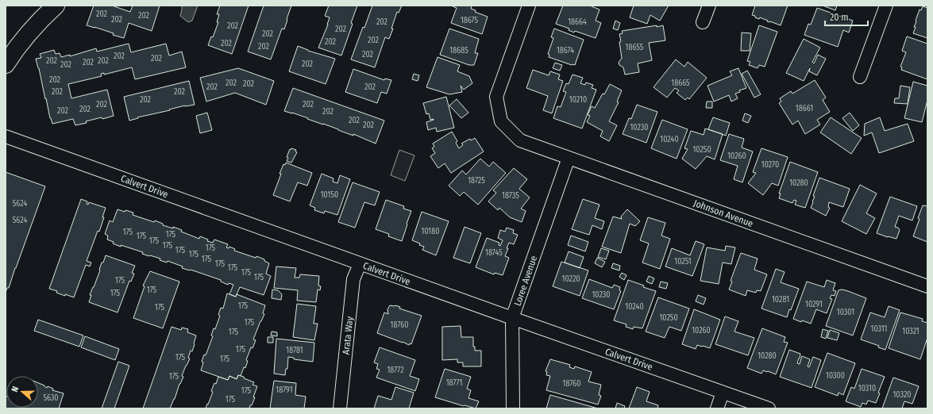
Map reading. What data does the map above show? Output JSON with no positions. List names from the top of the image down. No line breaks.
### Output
{"streets":{"street":["Calvert Drive","Johnson Avenue","Loree Avenue","Arata Way"]},"crossings":[["Calvert Drive","Loree Avenue"],["Calvert Drive","Arata Way"],["Johnson Avenue","Loree Avenue"]],"house_numbers":["202","202","202","18675","202","18664","202","202","202","202","202","202","202","18655","18685","18674","202","202","202","202","202","202","202","202","202","202","18665","202","202","202","202","202","202","10210","202","202","18661","202","202","202","202","202","10230","10240","10250","10260","10270","18725","10280","10150","18735","5624","5624","10180","175","175","175","175","175","175","175","18745","175","175","10251","175","175","175","175","10220","175","175","175","10230","10281","10291","175","10240","175","10301","10250","175","18760","10311","10260","10321","175","175","18781","10280","175","175","18772","10300","175","18771","18760","10310","18791","175","10320","5630","175"],"scale_bar":"20 m","north":"left"}
